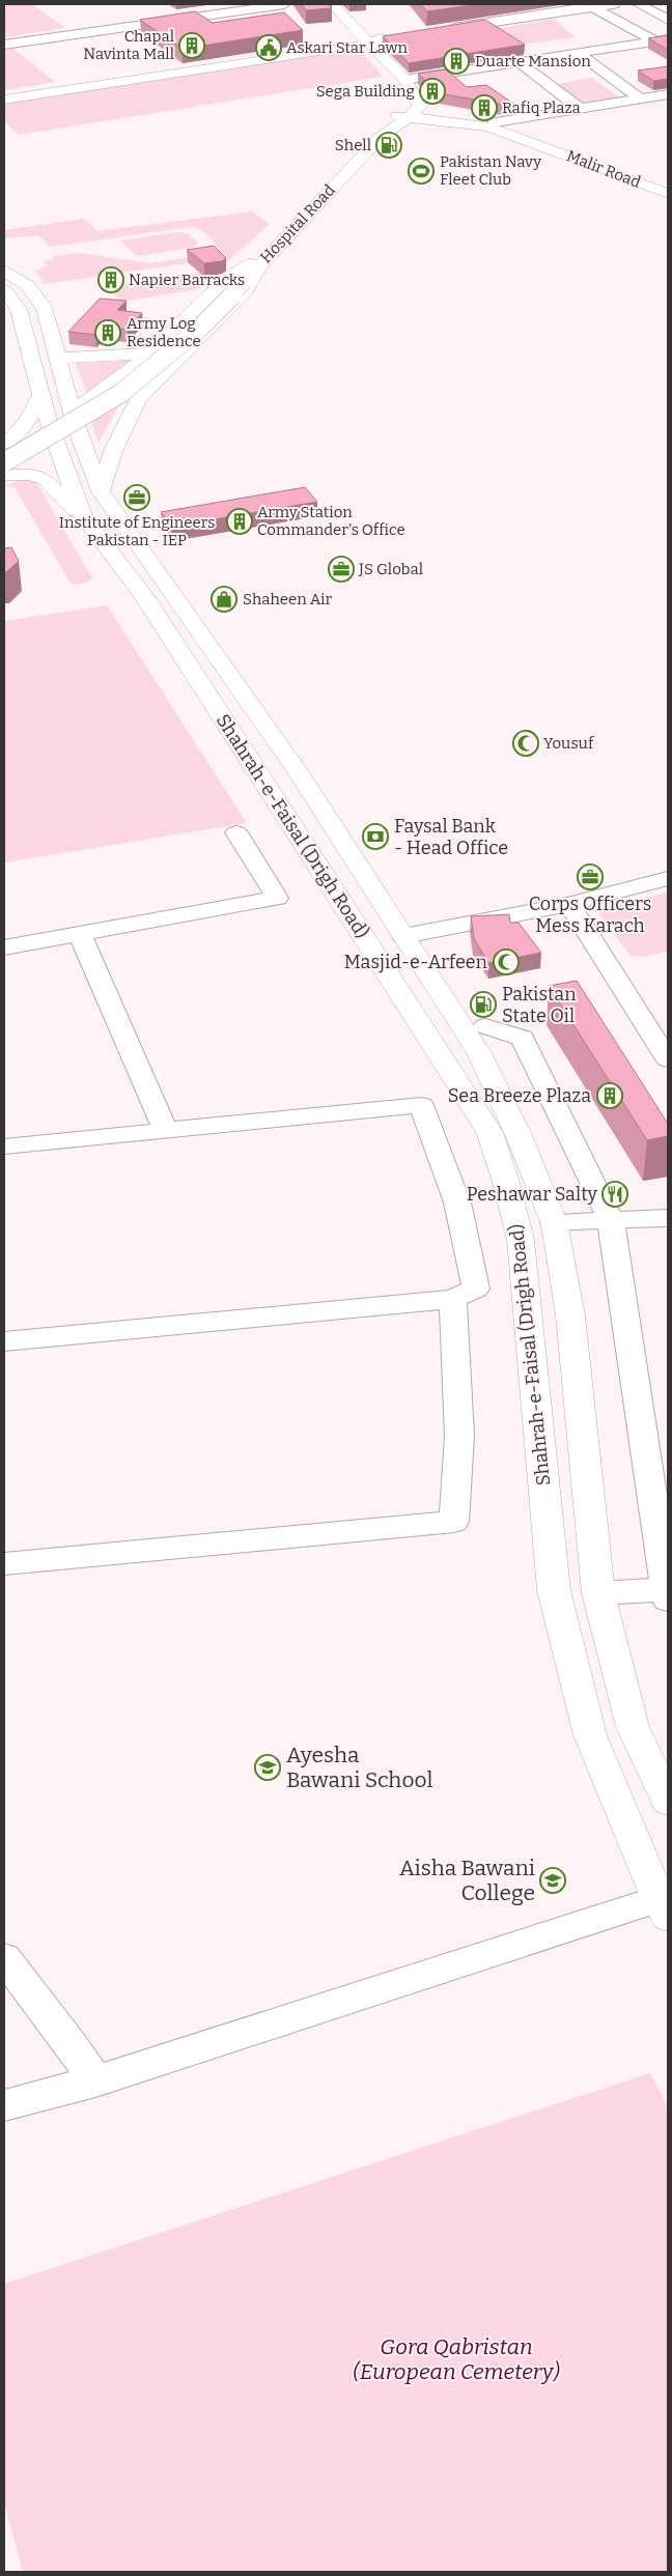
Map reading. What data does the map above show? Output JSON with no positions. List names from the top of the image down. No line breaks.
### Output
{"streets":{"main road":["Malir Road","Hospital Road","Shahrah-e-Faisal (Drigh Road)"]},"crossings":[["Malir Road","Hospital Road"]],"parks":["Gora Qabristan (European Cemetery)"],"places":{"building":["Chapal Navinta Mall","Duarte Mansion","Sega Building","Rafiq Plaza","Napier Barracks","Army Log Residence","Army Station Commander's Office","Sea Breeze Plaza"],"public building":["Askari Star Lawn"],"fuel station":["Shell","Pakistan State Oil"],"sports":["Pakistan Navy Fleet Club"],"office":["Institute of Engineers Pakistan - IEP","JS Global","Corps Officers Mess Karach"],"shop":["Shaheen Air"],"mosque":["Yousuf","Masjid-e-Arfeen"],"bank":["Faysal Bank - Head Office"],"restaurant":["Peshawar Salty"],"school or university":["Ayesha Bawani School","Aisha Bawani College"]}}
